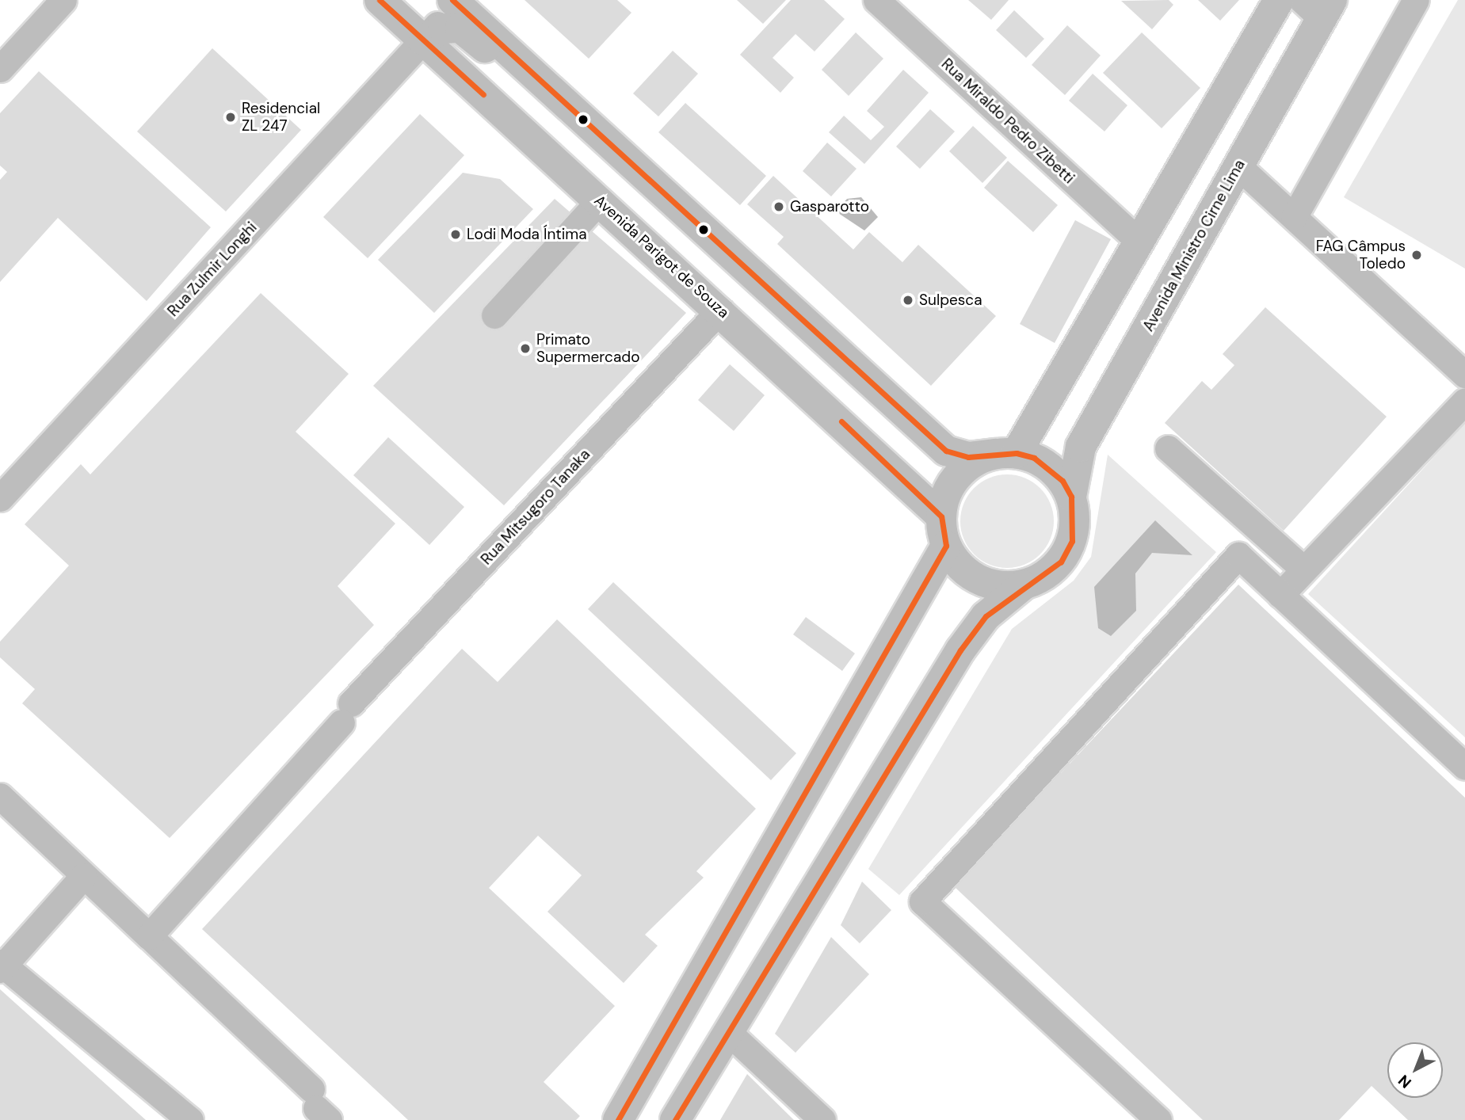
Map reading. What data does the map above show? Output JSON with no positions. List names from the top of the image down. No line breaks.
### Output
{"streets":{"main road":["Avenida Ministro Cirne Lima","Avenida Parigot de Souza"],"street":["Rua Miraldo Pedro Zibetti","Rua Zulmir Longhi","Rua Mitsugoro Tanaka"]},"crossings":[["Avenida Ministro Cirne Lima","Avenida Parigot de Souza"],["Avenida Parigot de Souza","Rua Zulmir Longhi"],["Avenida Parigot de Souza","Rua Mitsugoro Tanaka"]],"places":["Residencial ZL 247","Gasparotto","Lodi Moda Íntima","FAG Câmpus Toledo","Sulpesca","Primato Supermercado"],"north":"bottom left"}
